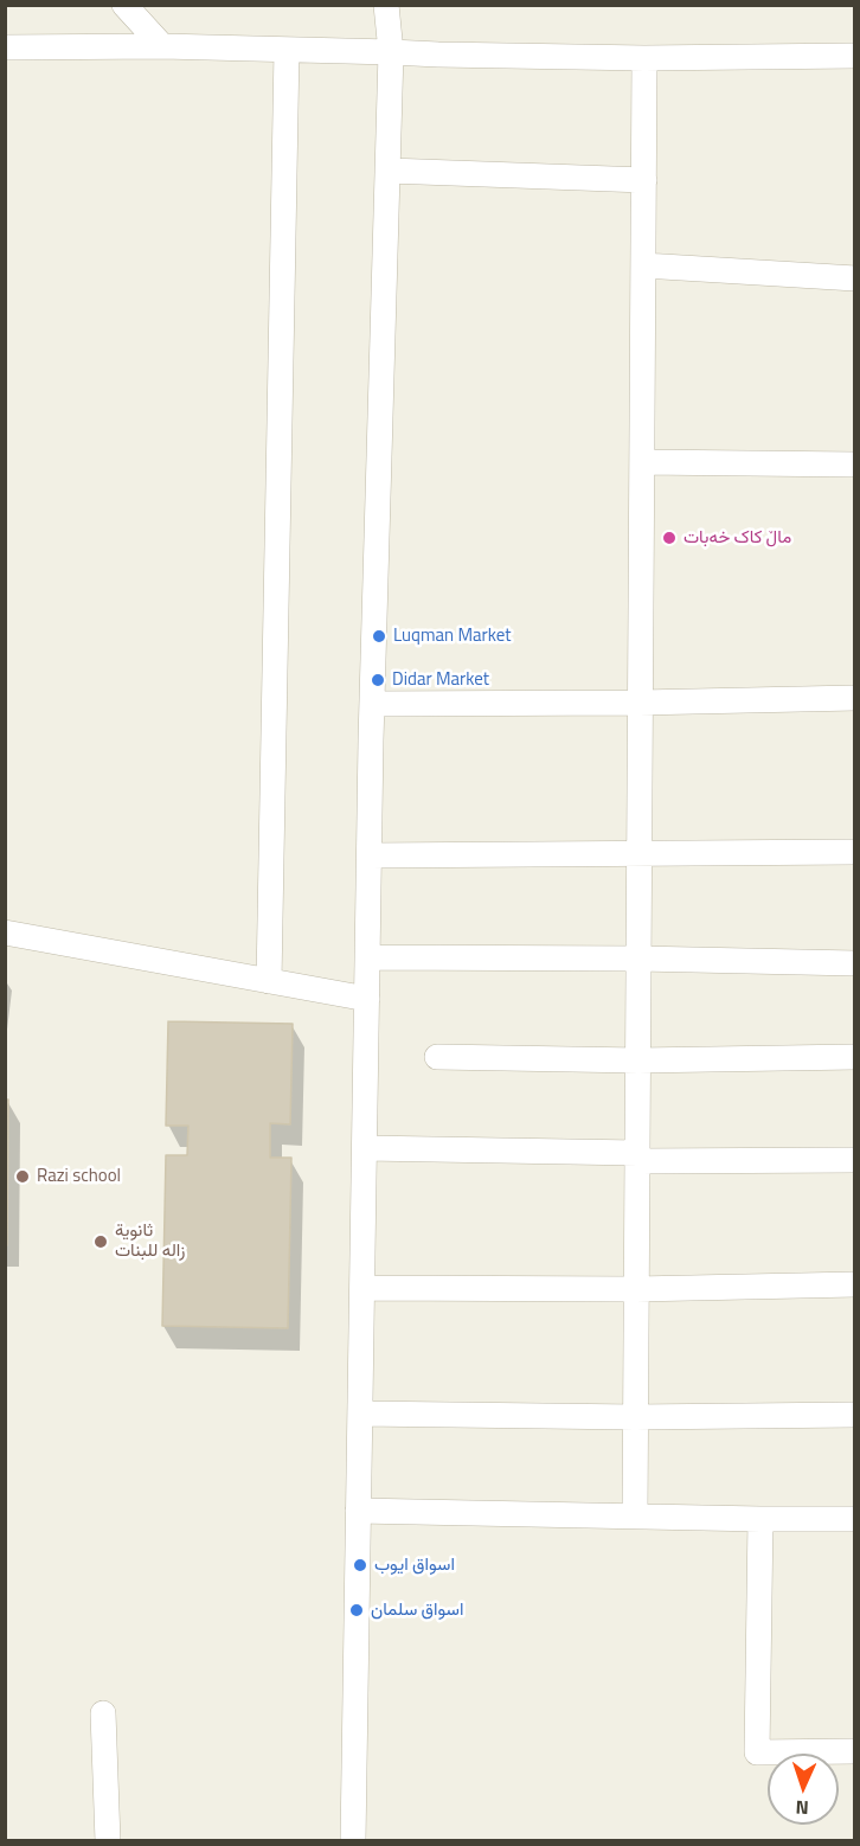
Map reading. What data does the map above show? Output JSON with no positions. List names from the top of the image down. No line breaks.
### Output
{"places":["ماڵ کاک خەبات","Luqman Market","Didar Market","Razi school","ثانوية زاله للبنات","اسواق ايوب","اسواق سلمان"],"north":"bottom"}
